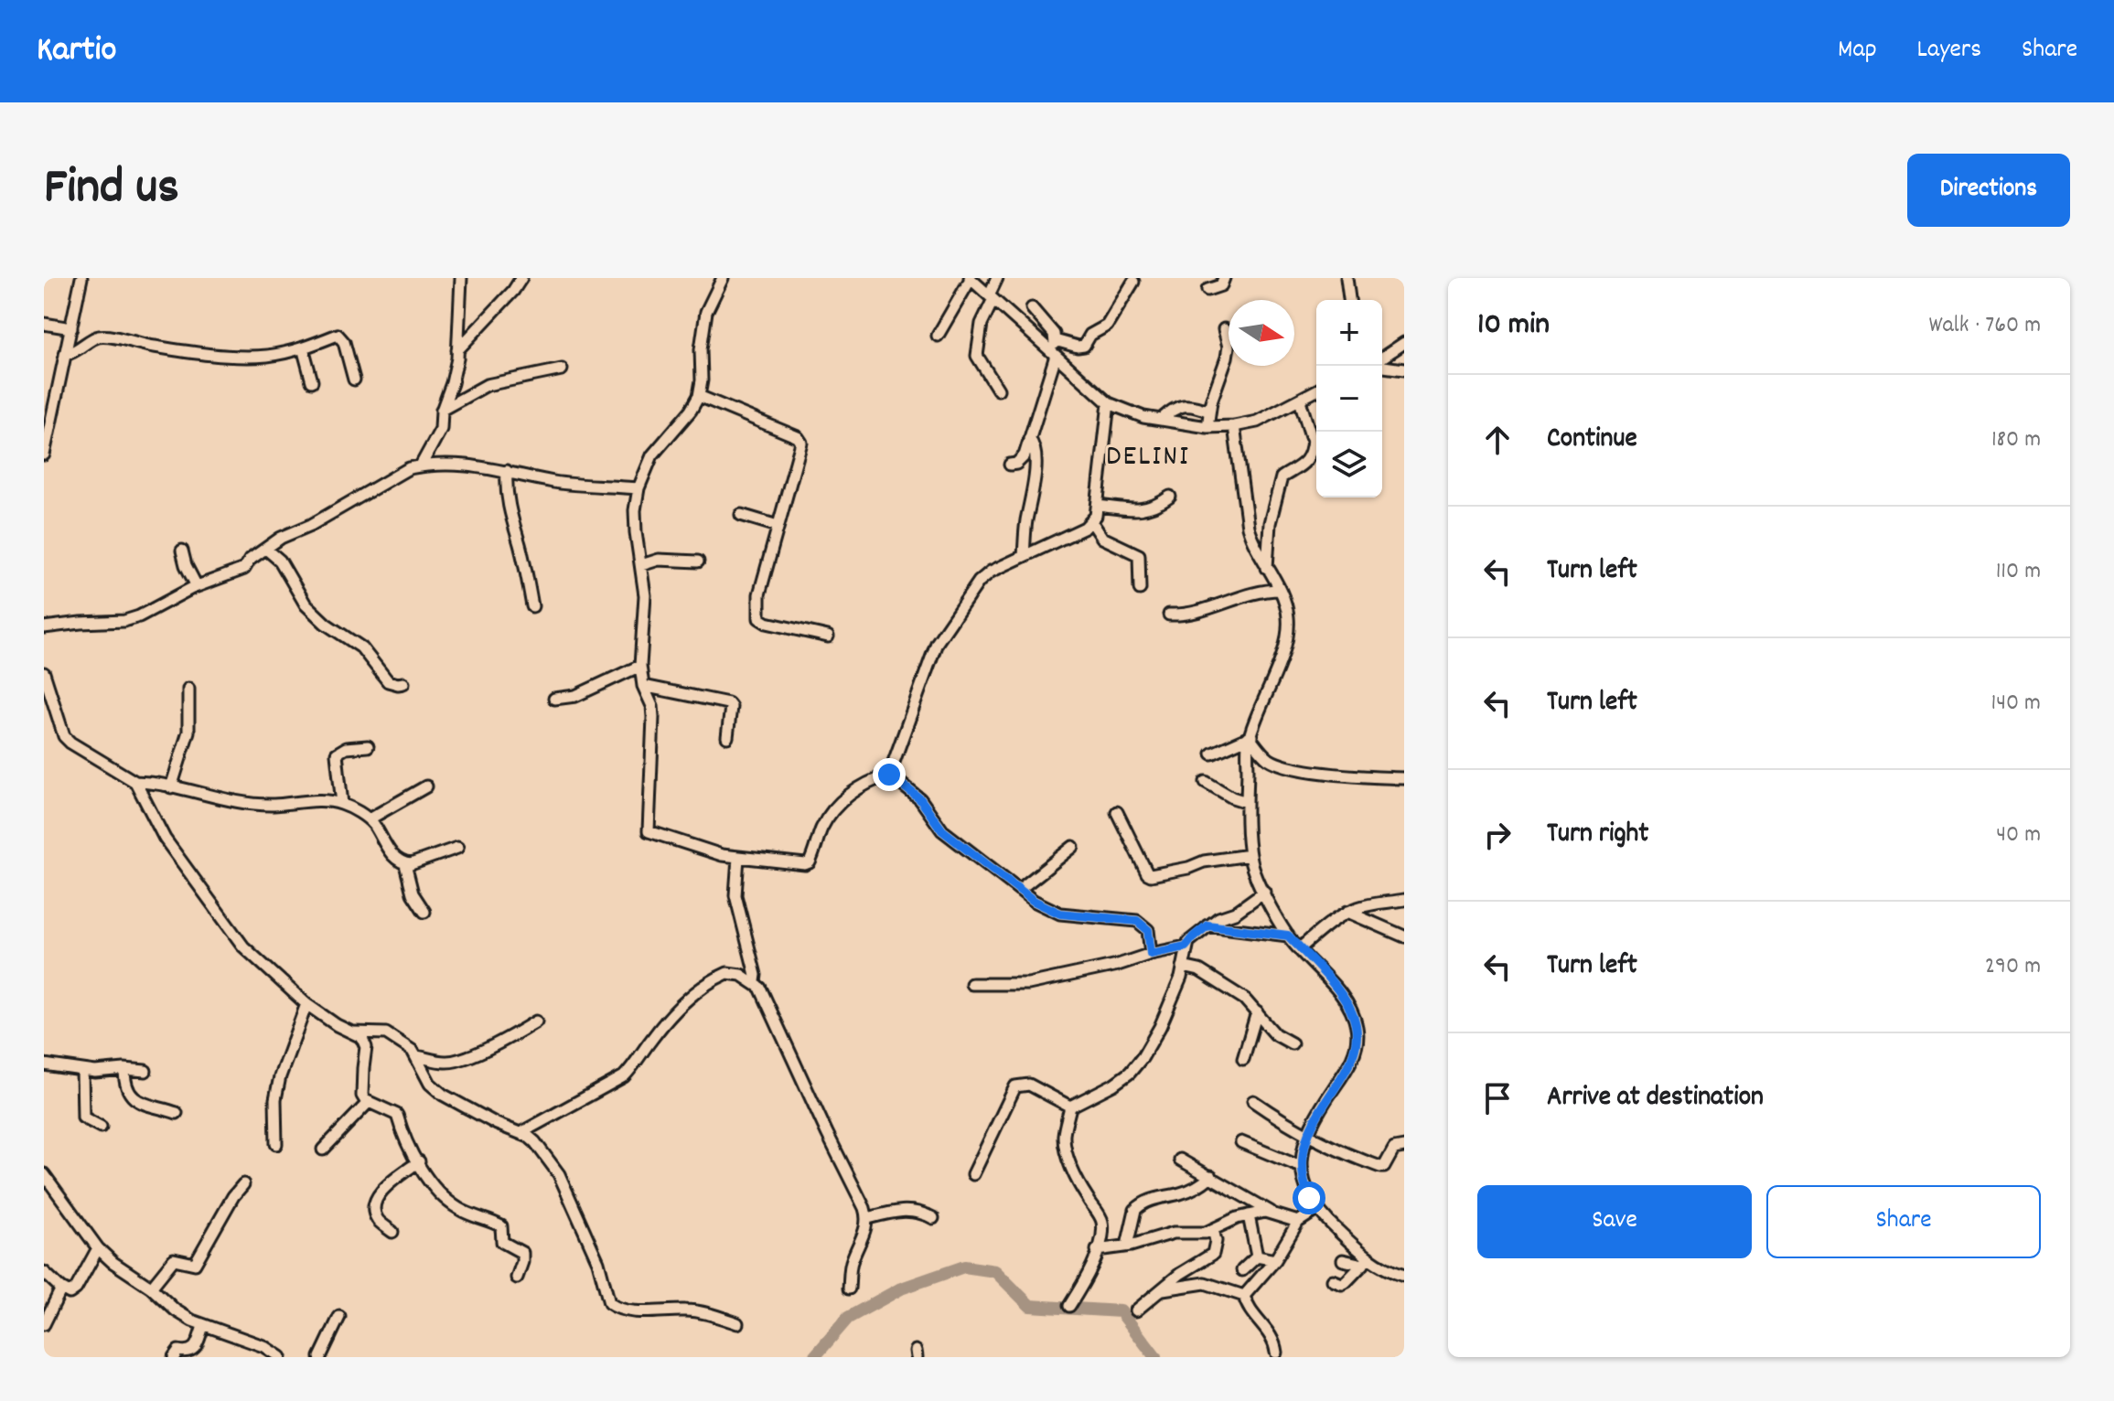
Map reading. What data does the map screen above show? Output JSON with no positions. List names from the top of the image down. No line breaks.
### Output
{"districts":["DELINI"],"north":"right","page":{"header":"Kartio","nav":["Map","Layers","Share"],"title":"Find us","buttons":["Directions",["Save","Share"]],"heading":["10 min","Walk · 760 m"],"map_buttons":["+","−"],"list":[["Continue","180 m"],["Turn left","110 m"],["Turn left","140 m"],["Turn right","40 m"],["Turn left","290 m"],"Arrive at destination"]}}
